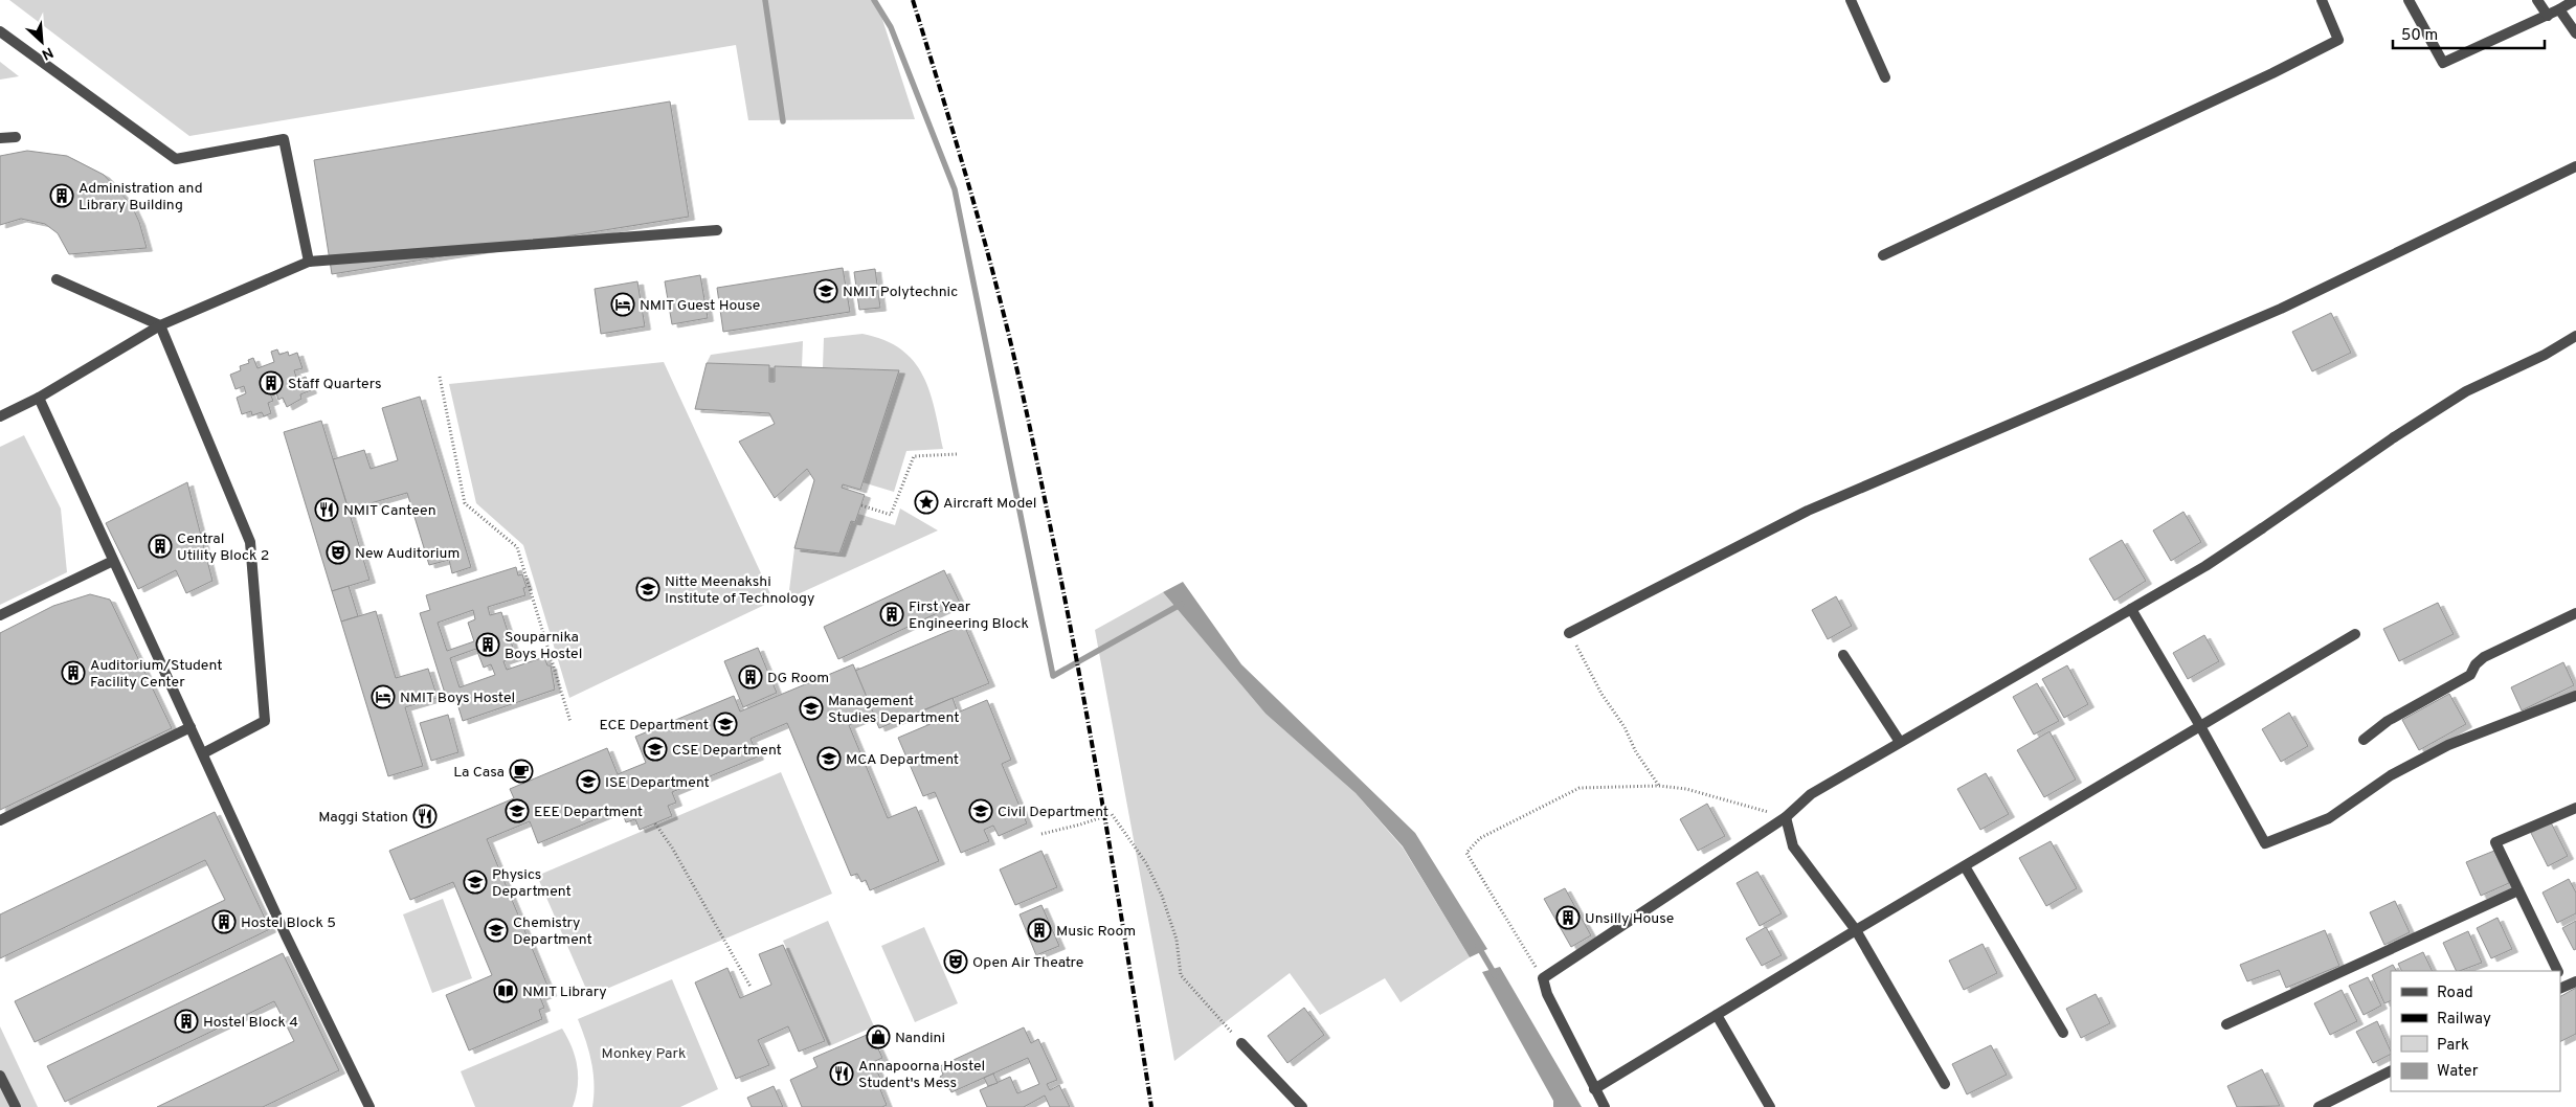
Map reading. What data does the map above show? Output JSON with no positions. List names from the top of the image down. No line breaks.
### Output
{"parks":["Monkey Park"],"places":{"building":["Administration and Library Building","Staff Quarters","Central Utility Block 2","First Year Engineering Block","Souparnika Boys Hostel","Auditorium/Student Facility Center","DG Room","Unsilly House","Hostel Block 5","Music Room","Hostel Block 4"],"school or university":["NMIT Polytechnic","Nitte Meenakshi Institute of Technology","Management Studies Department","ECE Department","CSE Department","MCA Department","ISE Department","EEE Department","Civil Department","Physics Department","Chemistry Department"],"hotel":["NMIT Guest House","NMIT Boys Hostel"],"place":["Aircraft Model"],"restaurant":["NMIT Canteen","Maggi Station","Annapoorna Hostel Student's Mess"],"theatre":["New Auditorium","Open Air Theatre"],"cafe":["La Casa"],"library":["NMIT Library"],"shop":["Nandini"]},"legend":["Road","Railway","Park","Water"],"scale_bar":"50 m","north":"bottom right"}
